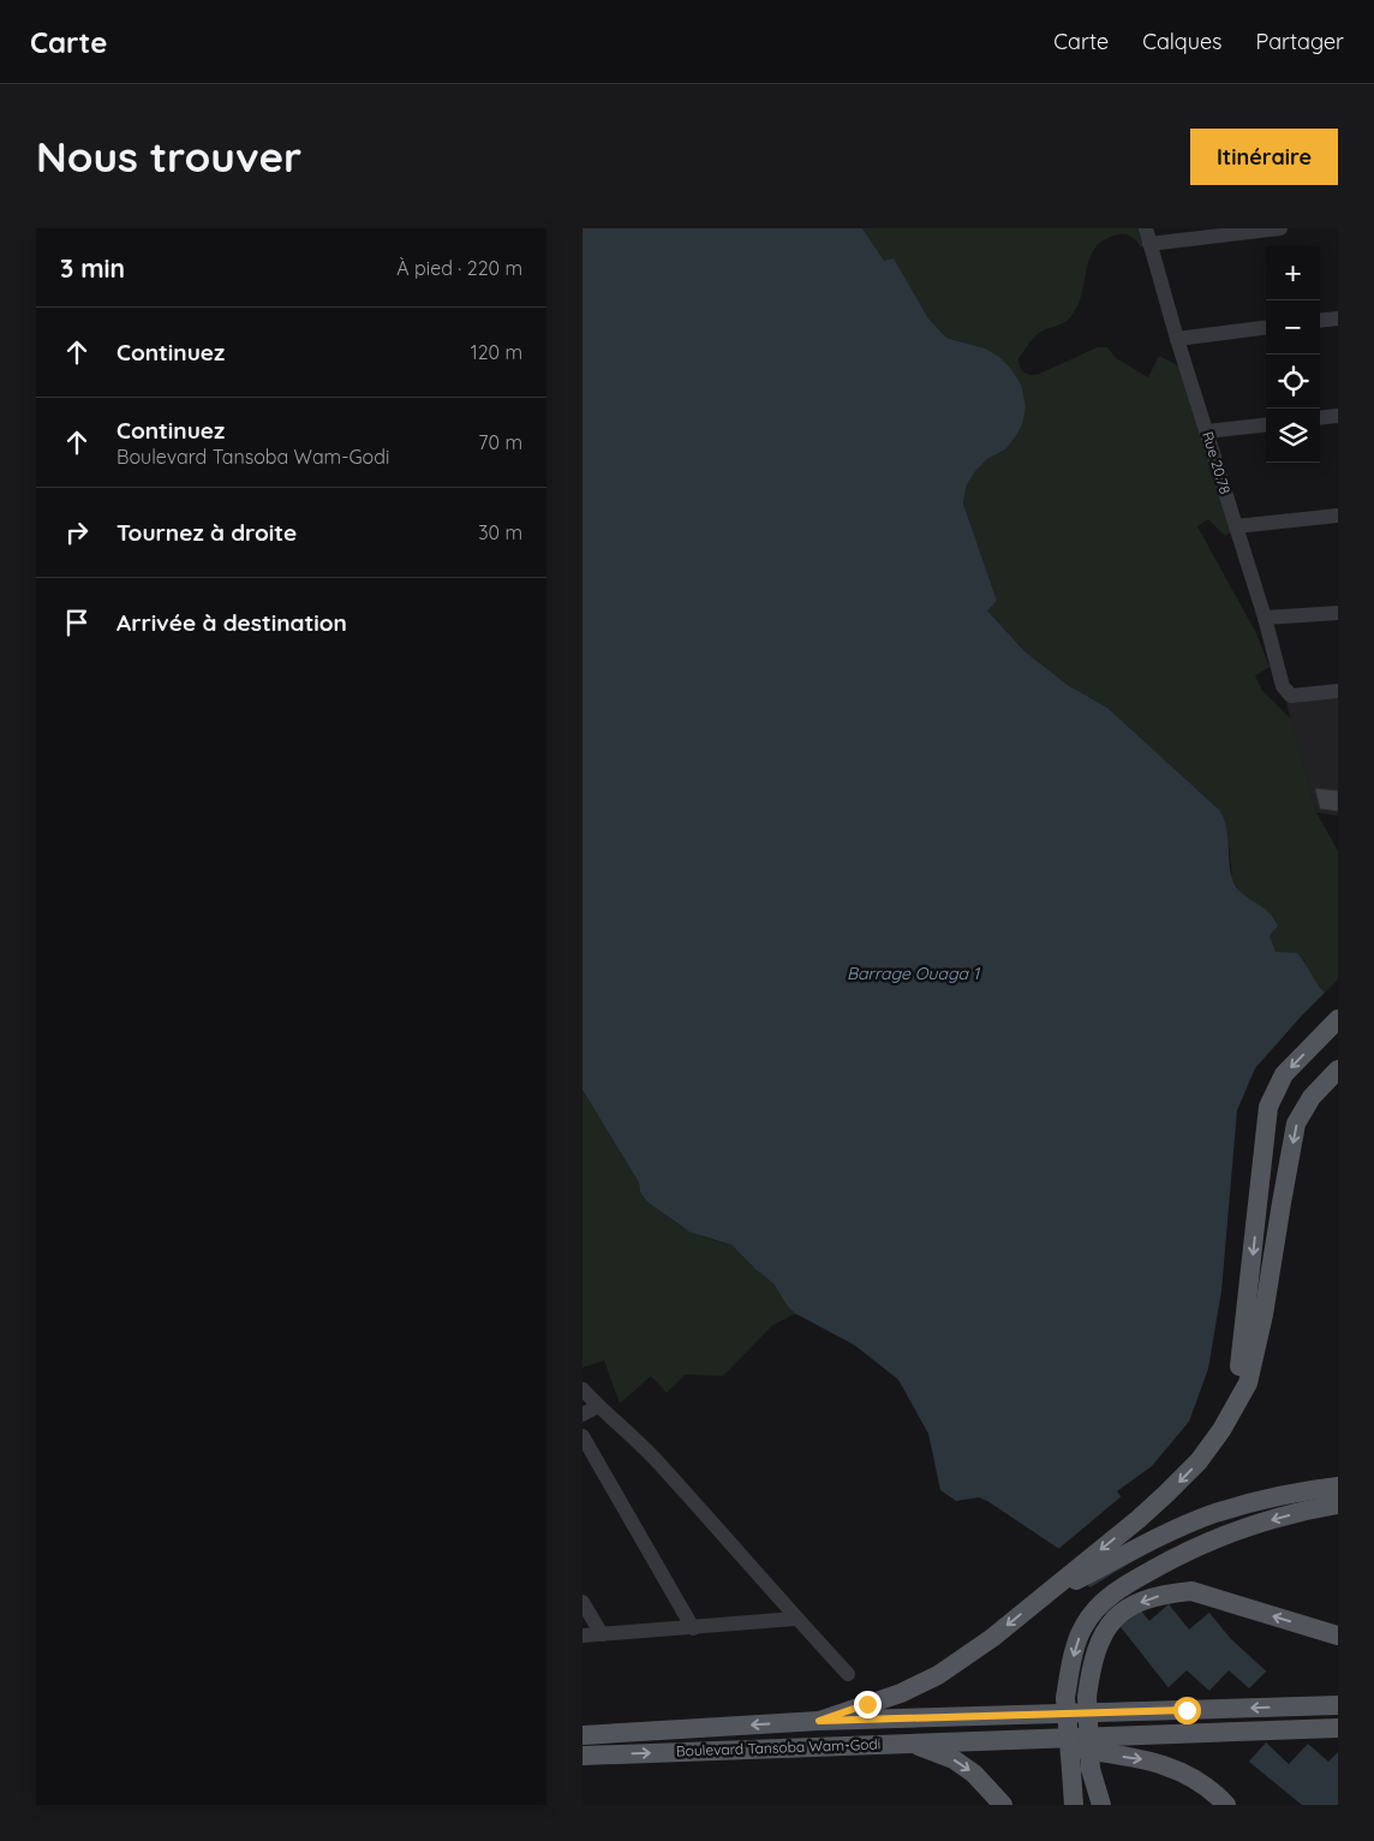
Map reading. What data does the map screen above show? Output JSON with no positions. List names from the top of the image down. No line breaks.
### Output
{"streets":{"main road":["Boulevard Tansoba Wam-Godi"],"street":["Rue 20.78"]},"water":["Barrage Ouaga 1"],"page":{"header":"Carte","nav":["Carte","Calques","Partager"],"buttons":"Itinéraire","title":"Nous trouver","heading":["3 min","À pied · 220 m"],"map_buttons":["+","−"],"list":[["Continuez","120 m"],["Continuez","Boulevard Tansoba Wam-Godi","70 m"],["Tournez à droite","30 m"],"Arrivée à destination"]}}
